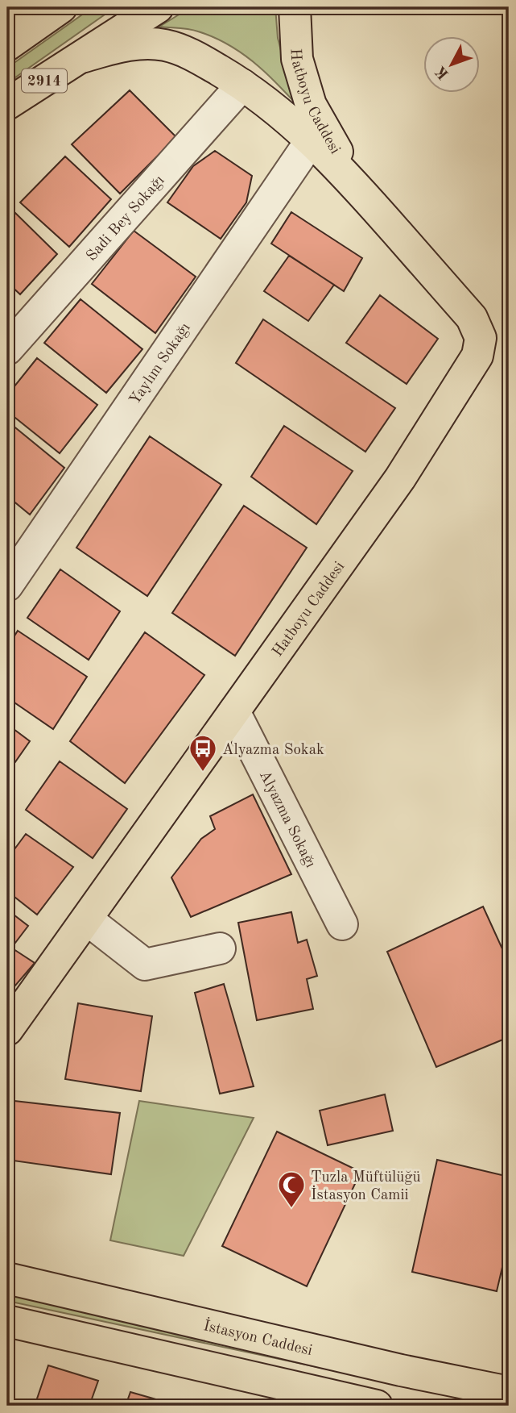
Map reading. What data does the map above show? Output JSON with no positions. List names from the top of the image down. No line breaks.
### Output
{"streets":{"main road":["2914","Hatboyu Caddesi","İstasyon Caddesi"],"street":["Sadi Bey Sokağı","Yaylım Sokağı","Alyazma Sokağı"]},"crossings":[["2914","Hatboyu Caddesi"],["Hatboyu Caddesi","Sadi Bey Sokağı"],["Hatboyu Caddesi","Yaylım Sokağı"],["Hatboyu Caddesi","Alyazma Sokağı"]],"places":{"bus stop":["Alyazma Sokak"],"mosque":["Tuzla Müftülüğü İstasyon Camii"]},"north":"bottom left"}
